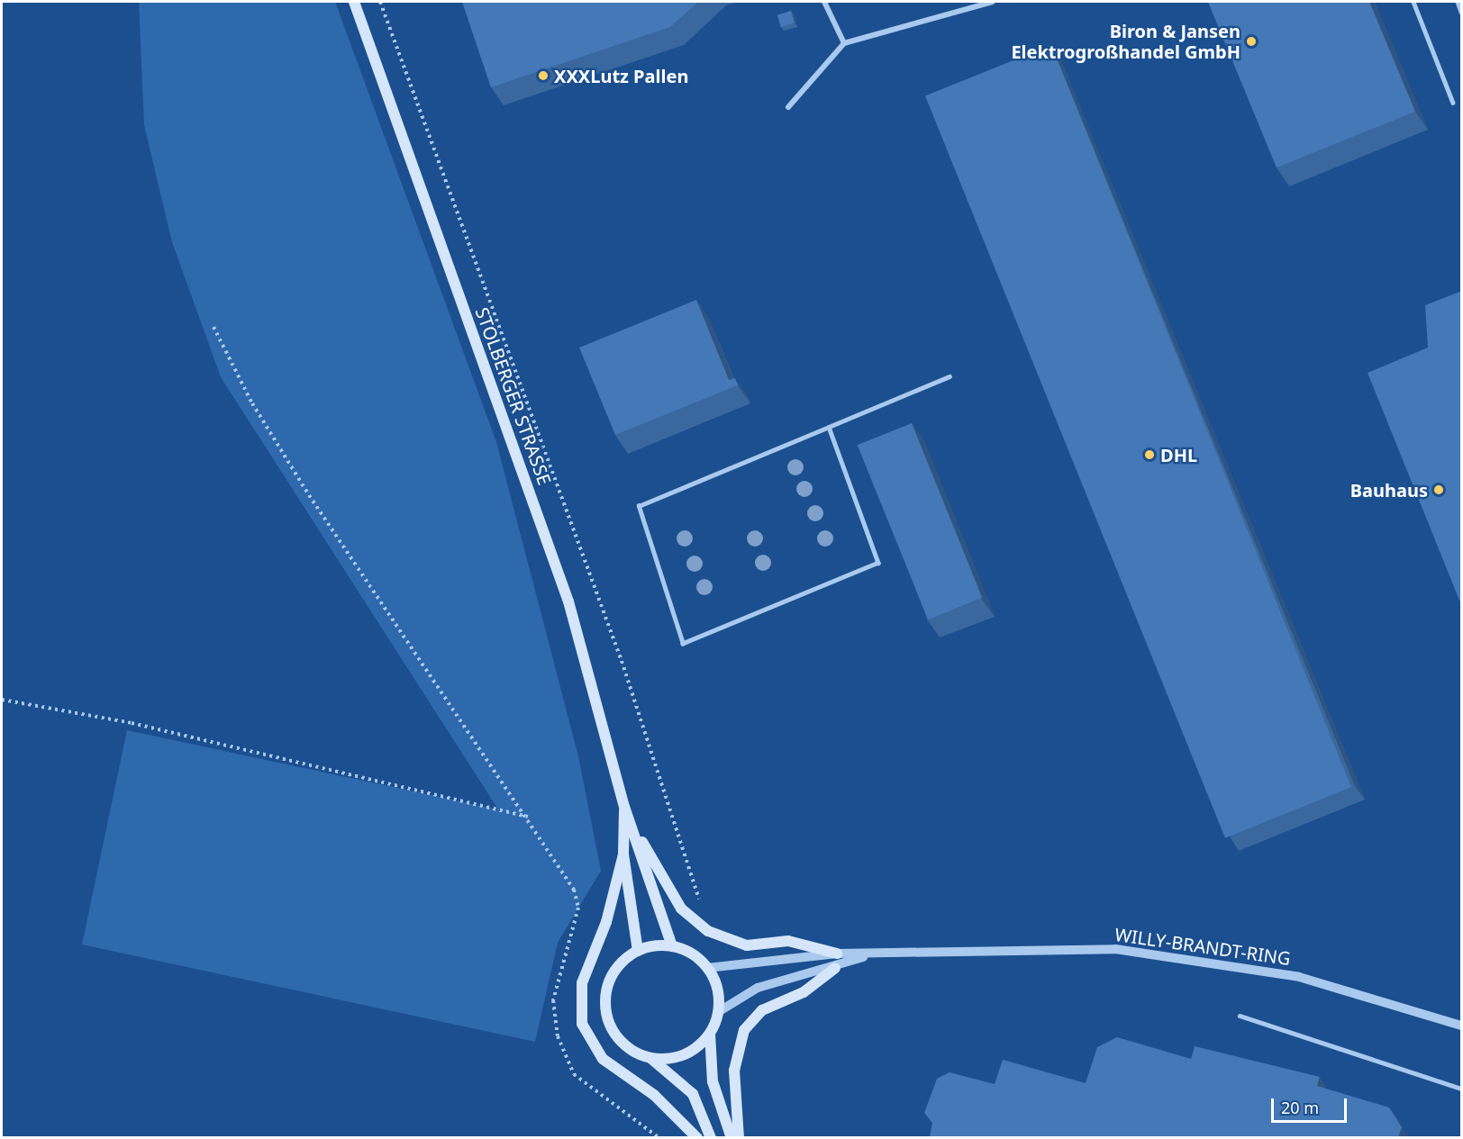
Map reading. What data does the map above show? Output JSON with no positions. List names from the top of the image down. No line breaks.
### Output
{"streets":{"main road":["STOLBERGER STRASSE"],"street":["WILLY-BRANDT-RING"]},"crossings":[["STOLBERGER STRASSE","WILLY-BRANDT-RING"]],"places":["Biron & Jansen Elektrogroßhandel GmbH","XXXLutz Pallen","DHL","Bauhaus"],"scale_bar":"20 m"}
